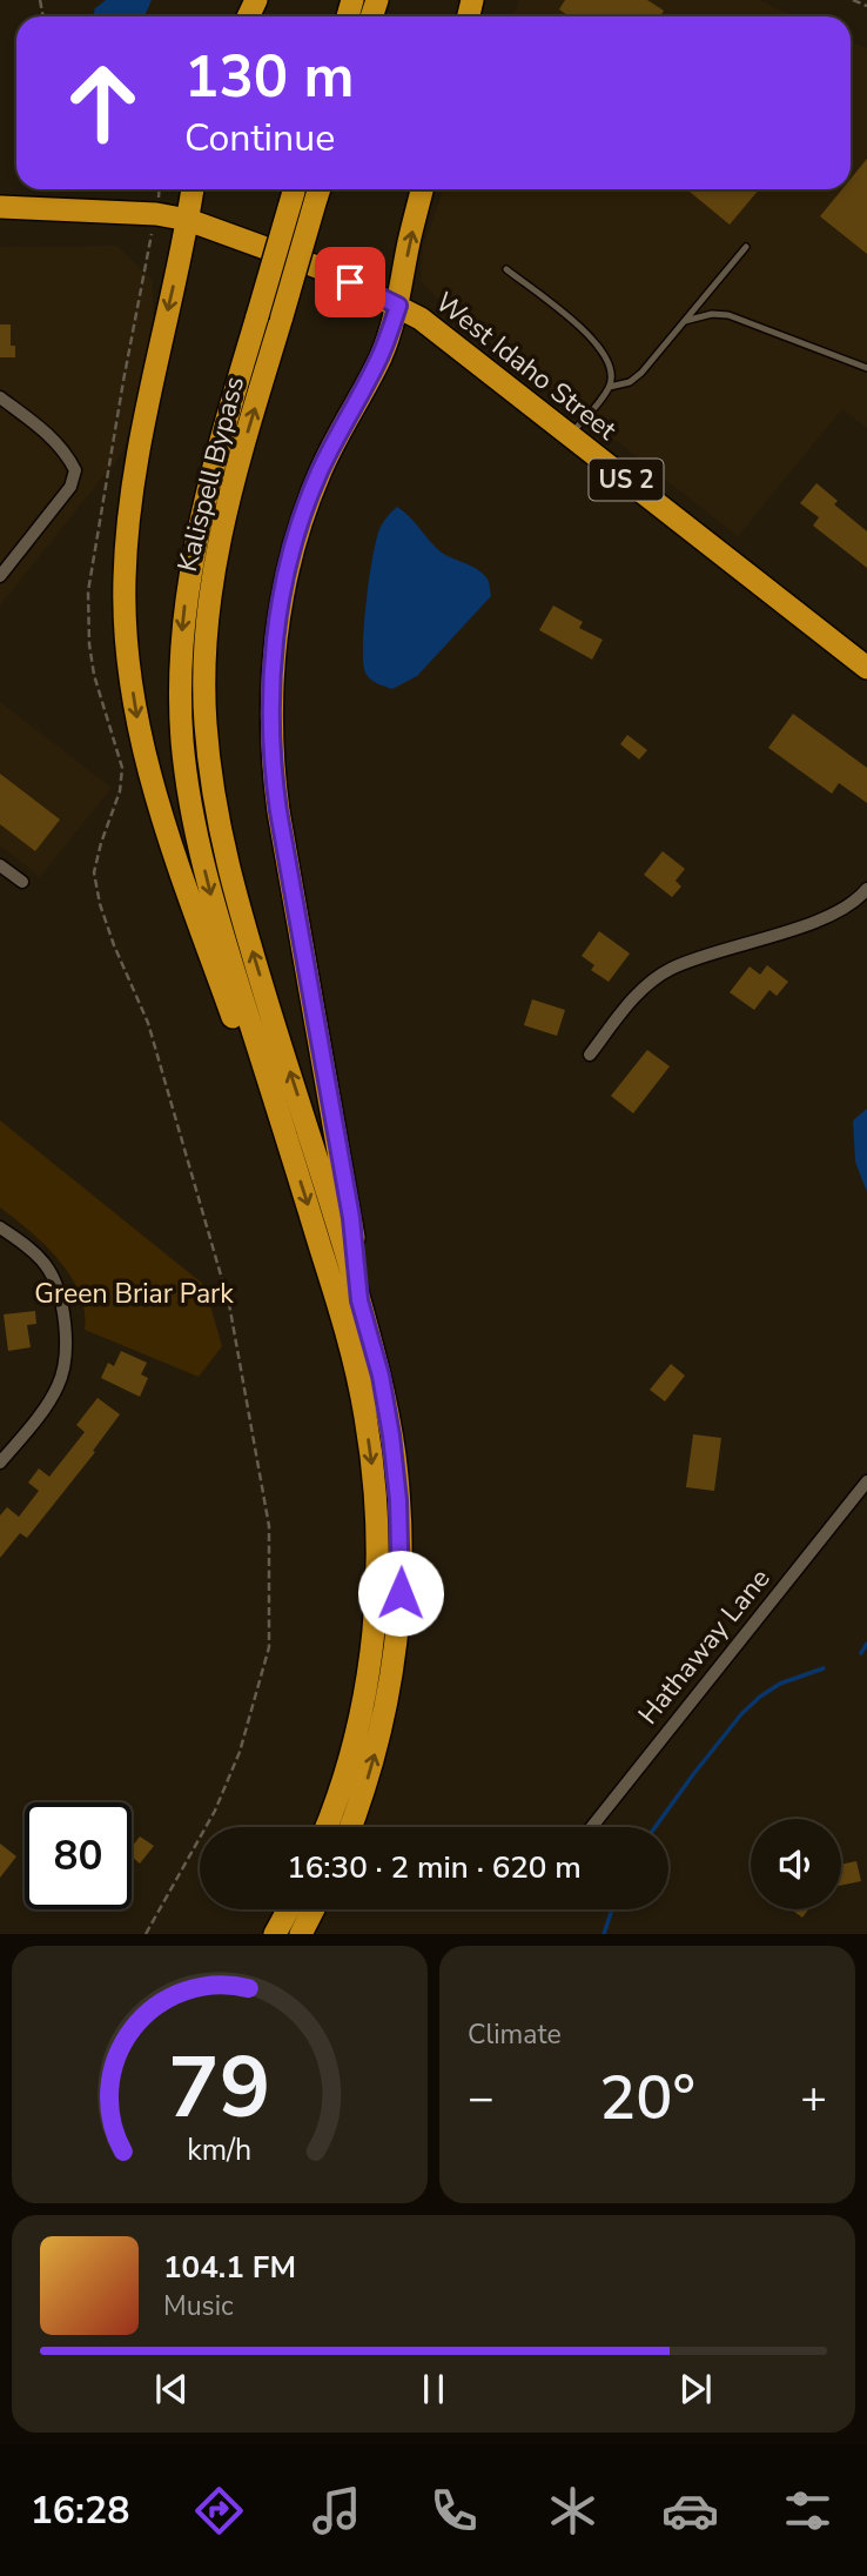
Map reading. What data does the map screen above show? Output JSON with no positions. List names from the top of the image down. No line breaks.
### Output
{"streets":{"highway":["West Idaho Street","Kalispell Bypass","US 2"],"street":["Hathaway Lane"]},"parks":["Green Briar Park"],"page":{"turn":["130 m","Continue"],"limit":"80","trip":"16:30 · 2 min · 620 m","tile":"Climate","heat":["−","20°","+"],"song":["104.1 FM","Music"],"tabs":"16:28","gauge":["79","km/h"]}}
